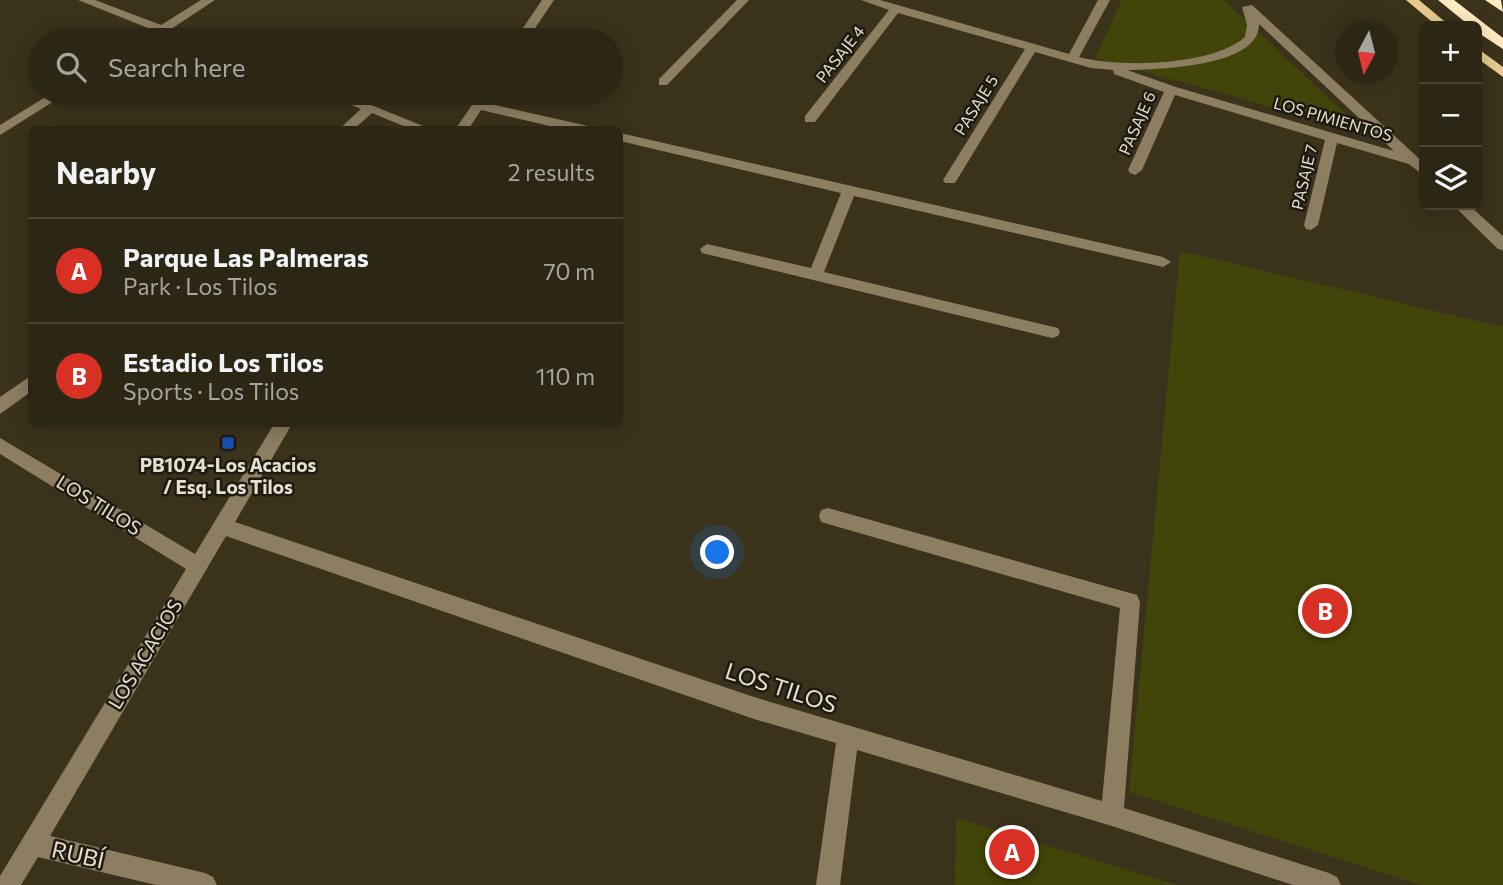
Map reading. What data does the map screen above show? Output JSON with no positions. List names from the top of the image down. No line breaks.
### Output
{"streets":{"street":["PASAJE 4","PASAJE 5","LOS PIMIENTOS","PASAJE 6","PASAJE 7","LOS TILOS","LOS ACACIOS","RUBÍ"]},"crossings":[["PASAJE 4","LOS PIMIENTOS"],["PASAJE 5","LOS PIMIENTOS"],["LOS PIMIENTOS","PASAJE 6"],["LOS PIMIENTOS","PASAJE 7"],["LOS TILOS","LOS ACACIOS"],["LOS ACACIOS","RUBÍ"]],"places":{"transit":["PB1074-Los Acacios / Esq. Los Tilos"]},"north":"bottom","page":{"map_buttons":["+","−"],"search":"Search here","heading":["Nearby","2 results"],"list":[{"mark":"A","name":"Parque Las Palmeras","note":"Park · Los Tilos","value":"70 m"},{"mark":"B","name":"Estadio Los Tilos","note":"Sports · Los Tilos","value":"110 m"}],"pins":["B","A"]}}
